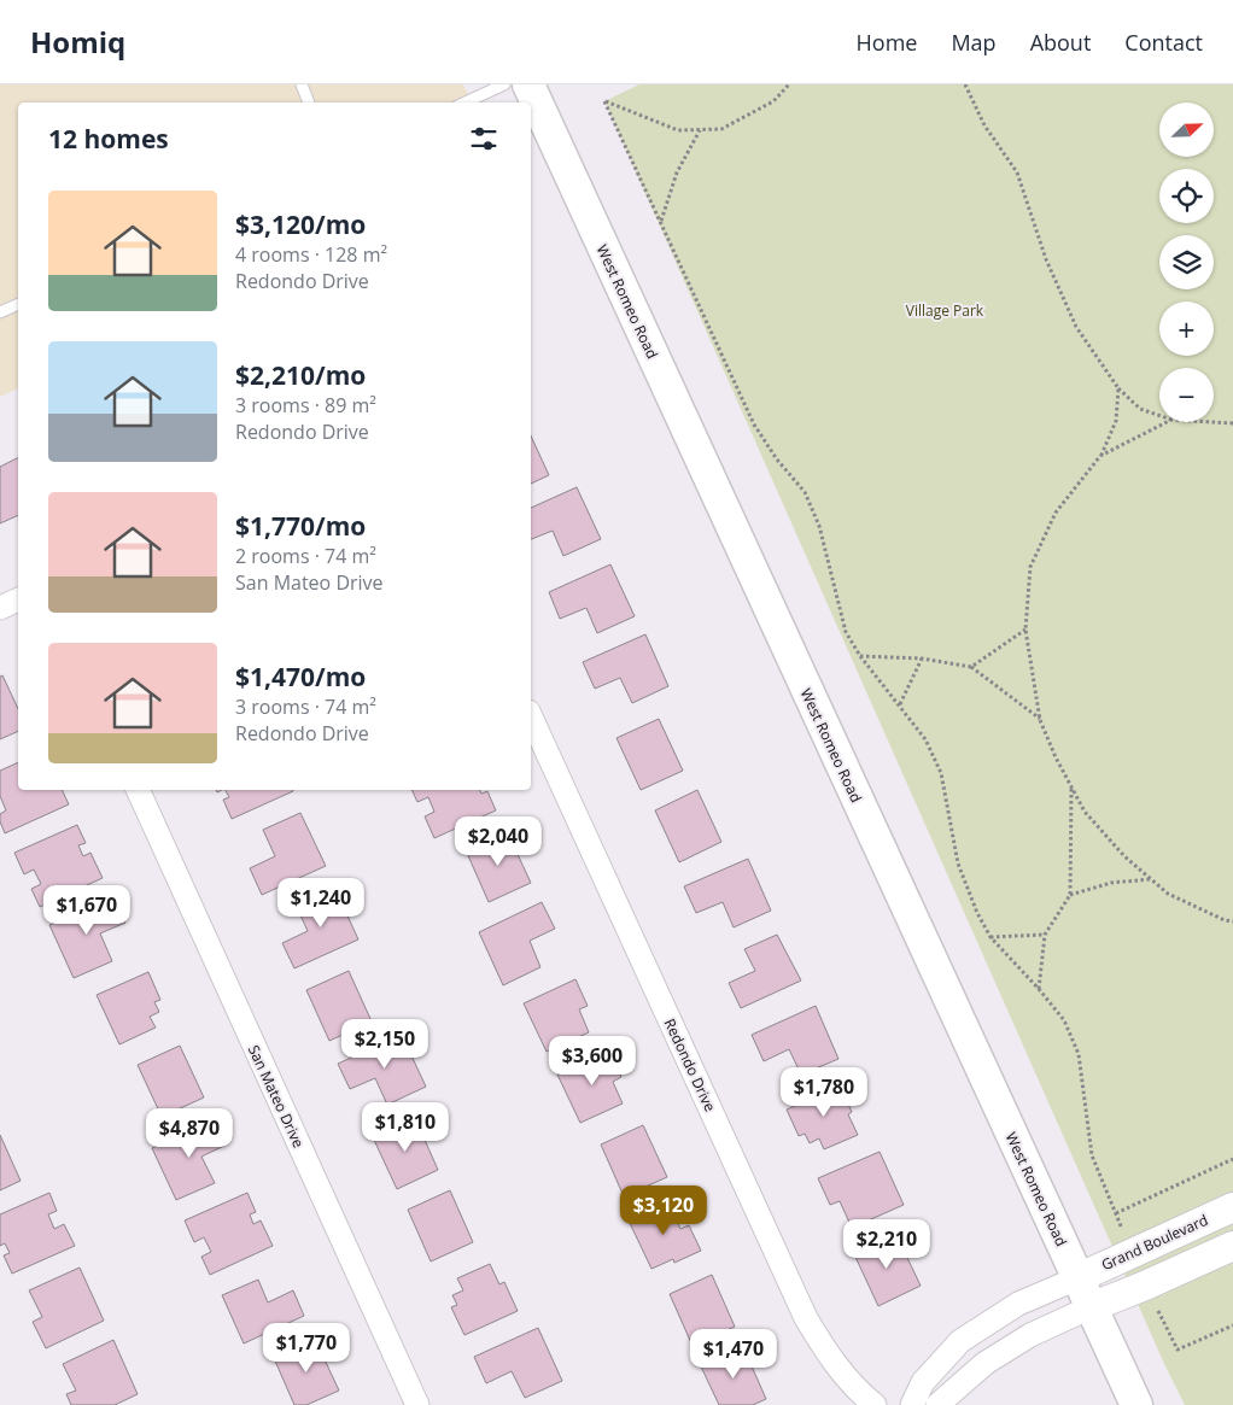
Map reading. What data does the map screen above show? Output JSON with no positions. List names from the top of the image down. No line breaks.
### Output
{"streets":{"main road":["West Romeo Road"],"street":["Redondo Drive","San Mateo Drive","Grand Boulevard"]},"crossings":[["West Romeo Road","Grand Boulevard"]],"parks":["Village Park"],"north":"top right","page":{"header":"Homiq","nav":["Home","Map","About","Contact"],"map_buttons":["+","−"],"heading":"12 homes","list":[{"name":"$3,120/mo","note":"4 rooms · 128 m² · Redondo Drive"},{"name":"$2,210/mo","note":"3 rooms · 89 m² · Redondo Drive"},{"name":"$1,770/mo","note":"2 rooms · 74 m² · San Mateo Drive"},{"name":"$1,470/mo","note":"3 rooms · 74 m² · Redondo Drive"}],"price":["$2,040","$1,240","$1,670","$2,150","$3,600","$1,780","$1,810","$4,870","$3,120","$2,210","$1,770","$1,470"]}}
